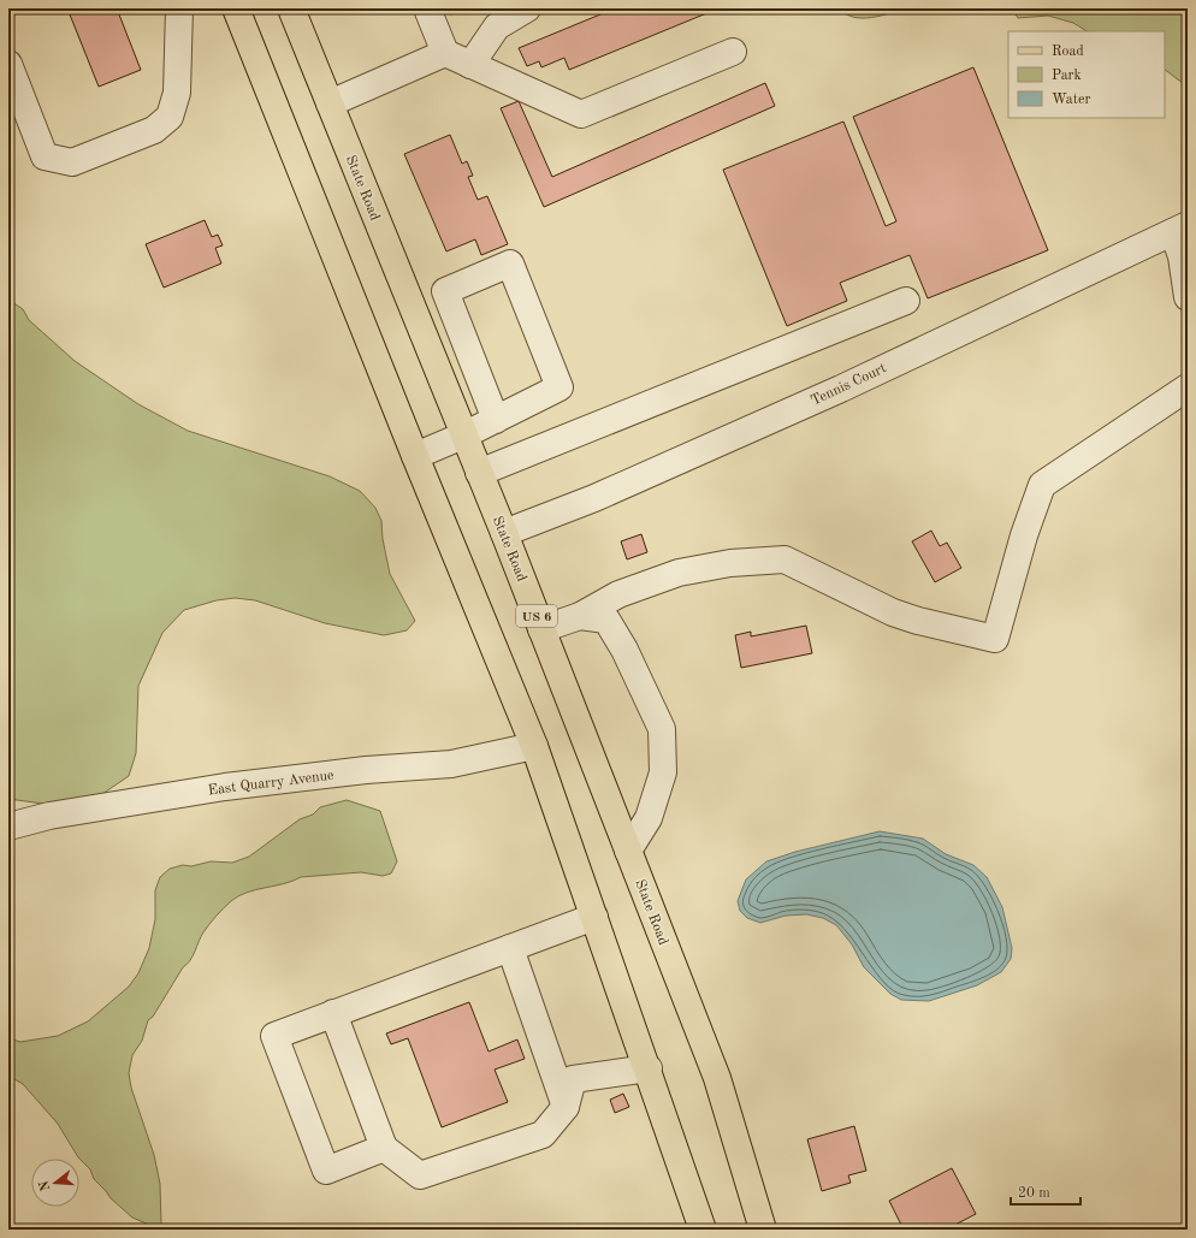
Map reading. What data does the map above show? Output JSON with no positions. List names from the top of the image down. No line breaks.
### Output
{"streets":{"main road":["State Road","US 6"],"street":["Tennis Court","East Quarry Avenue"]},"crossings":[["State Road","Tennis Court"]],"legend":["Road","Park","Water"],"scale_bar":"20 m","north":"left"}
